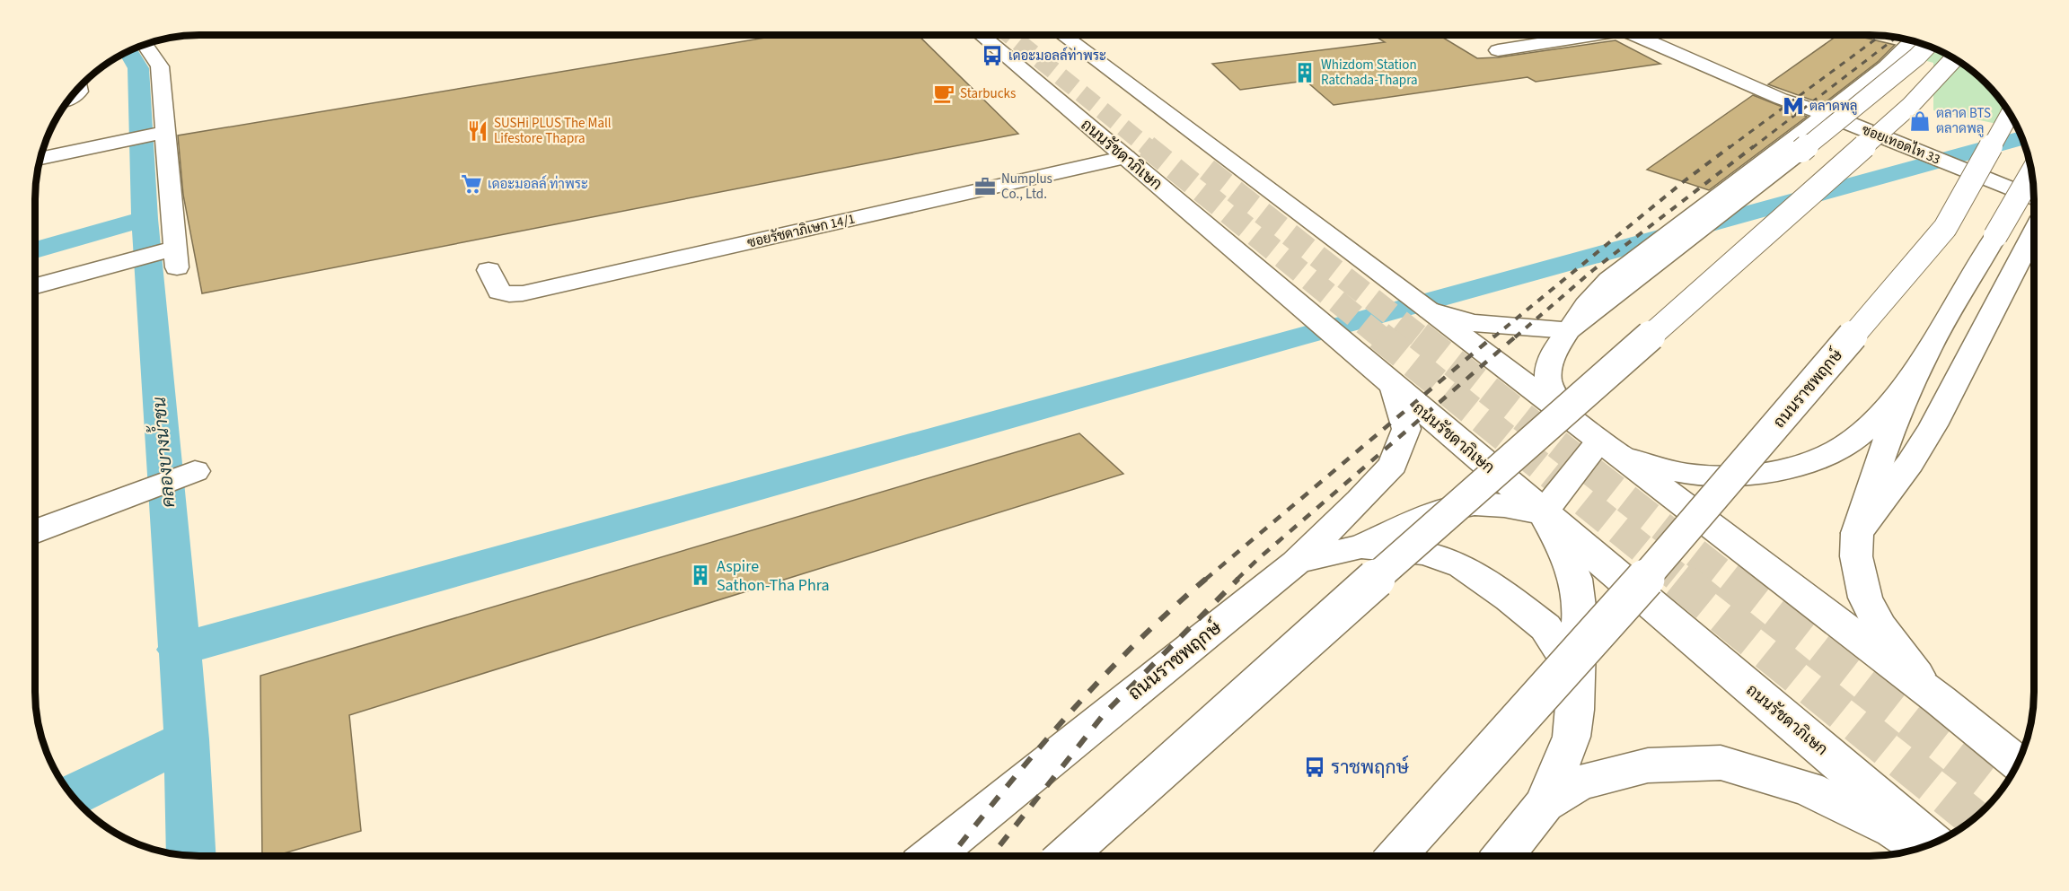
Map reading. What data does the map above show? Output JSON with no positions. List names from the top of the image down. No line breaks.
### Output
{"streets":{"main road":["ซอยเทอดไท 33","ถนนรัชดาภิเษก","ซอยรัชดาภิเษก 14/1","ถนนราชพฤกษ์"]},"crossings":[["ถนนรัชดาภิเษก","ซอยรัชดาภิเษก 14/1"],["ถนนรัชดาภิเษก","ถนนราชพฤกษ์"]],"water":["คลองบางน้ำชน"],"places":{"bus stop":["เดอะมอลล์ท่าพระ","ราชพฤกษ์"],"building":["Whizdom Station Ratchada-Thapra","Aspire Sathon-Tha Phra"],"cafe":["Starbucks"],"metro station":["ตลาดพลู"],"shop":["ตลาด BTS ตลาดพลู"],"restaurant":["SUSHi PLUS The Mall Lifestore Thapra"],"supermarket":["เดอะมอลล์ ท่าพระ"],"office":["Numplus Co., Ltd."]}}
